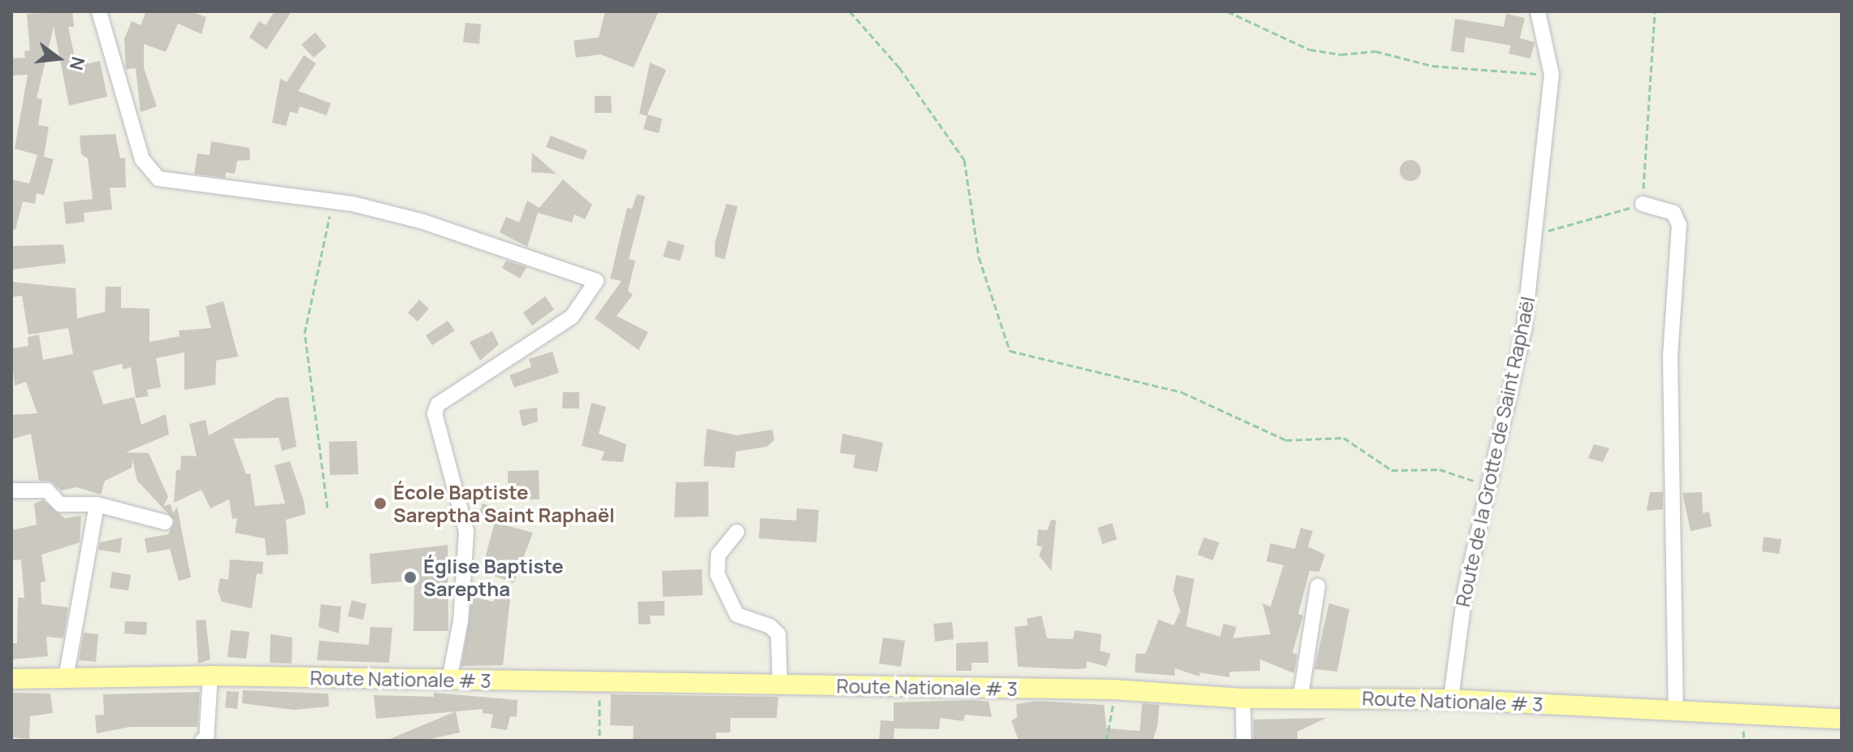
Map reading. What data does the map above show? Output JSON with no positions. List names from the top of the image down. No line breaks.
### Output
{"streets":{"main road":["Route Nationale # 3"],"street":["Route de la Grotte de Saint Raphaël"]},"crossings":[["Route de la Grotte de Saint Raphaël","Route Nationale # 3"]],"places":["École Baptiste Sareptha Saint Raphaël","Église Baptiste Sareptha"],"north":"right"}
